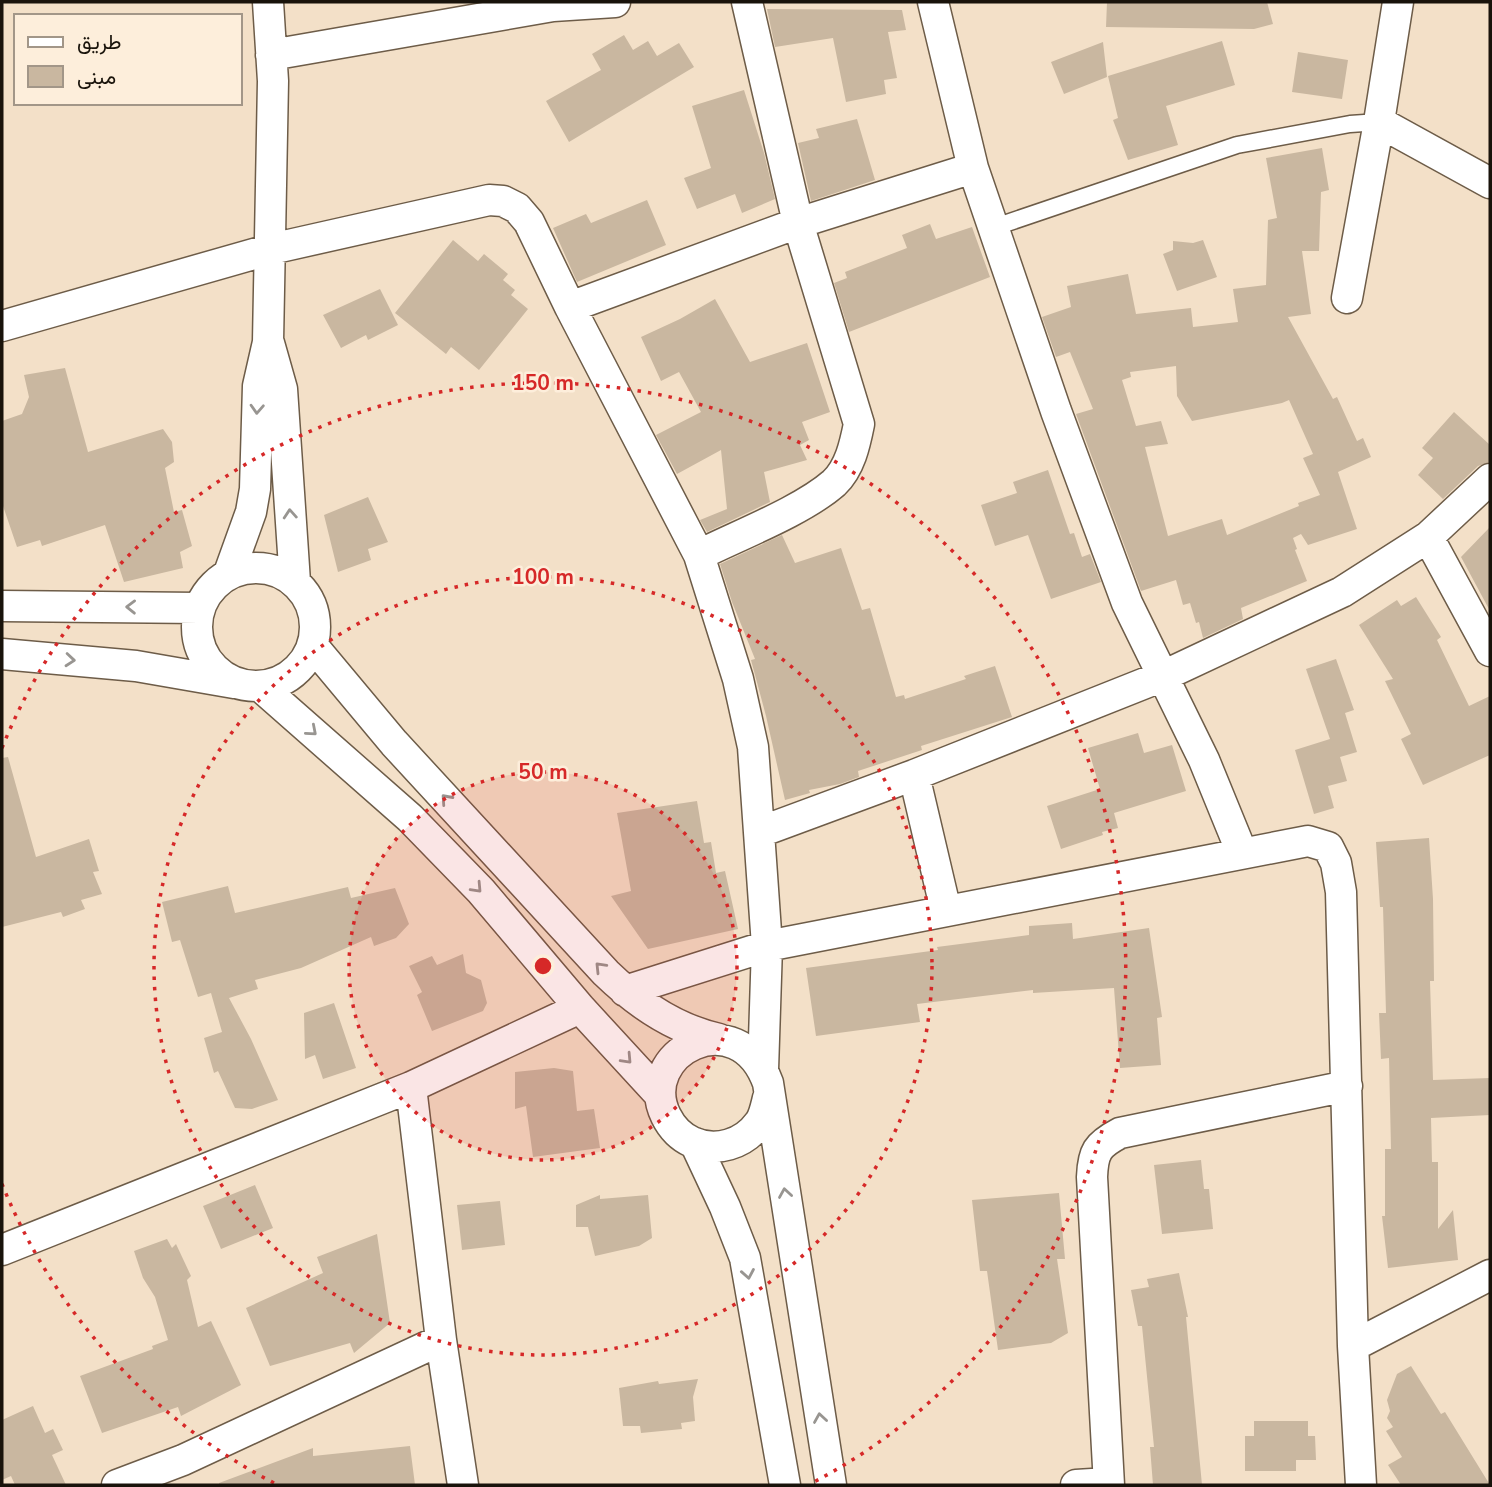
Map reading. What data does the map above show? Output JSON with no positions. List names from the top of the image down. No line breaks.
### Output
{"legend":["طريق","مبنى"],"rings":["150 m","100 m","50 m"]}
